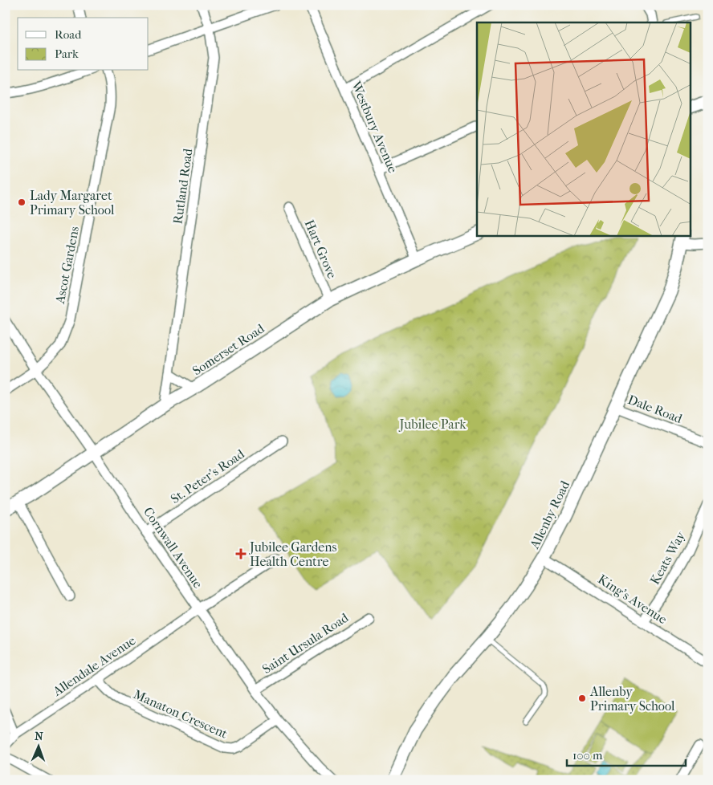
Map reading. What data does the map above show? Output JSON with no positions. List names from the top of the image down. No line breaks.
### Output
{"streets":{"street":["Westbury Avenue","Rutland Road","Hart Grove","Ascot Gardens","Somerset Road","Dale Road","St. Peter's Road","Allenby Road","Cornwall Avenue","Keats Way","King's Avenue","Saint Ursula Road","Allendale Avenue","Manaton Crescent"]},"crossings":[["Westbury Avenue","Somerset Road"],["Rutland Road","Somerset Road"],["Hart Grove","Somerset Road"],["Ascot Gardens","Cornwall Avenue"],["Somerset Road","Cornwall Avenue"],["Dale Road","Allenby Road"],["St. Peter's Road","Cornwall Avenue"],["Allenby Road","King's Avenue"],["Cornwall Avenue","Saint Ursula Road"],["Cornwall Avenue","Allendale Avenue"],["Cornwall Avenue","Manaton Crescent"],["Keats Way","King's Avenue"],["Allendale Avenue","Manaton Crescent"]],"parks":["Jubilee Park"],"places":{"other":["Lady Margaret Primary School","Allenby Primary School"],"health":["Jubilee Gardens Health Centre"]},"legend":["Road","Park"],"scale_bar":"100 m","north":"top"}
